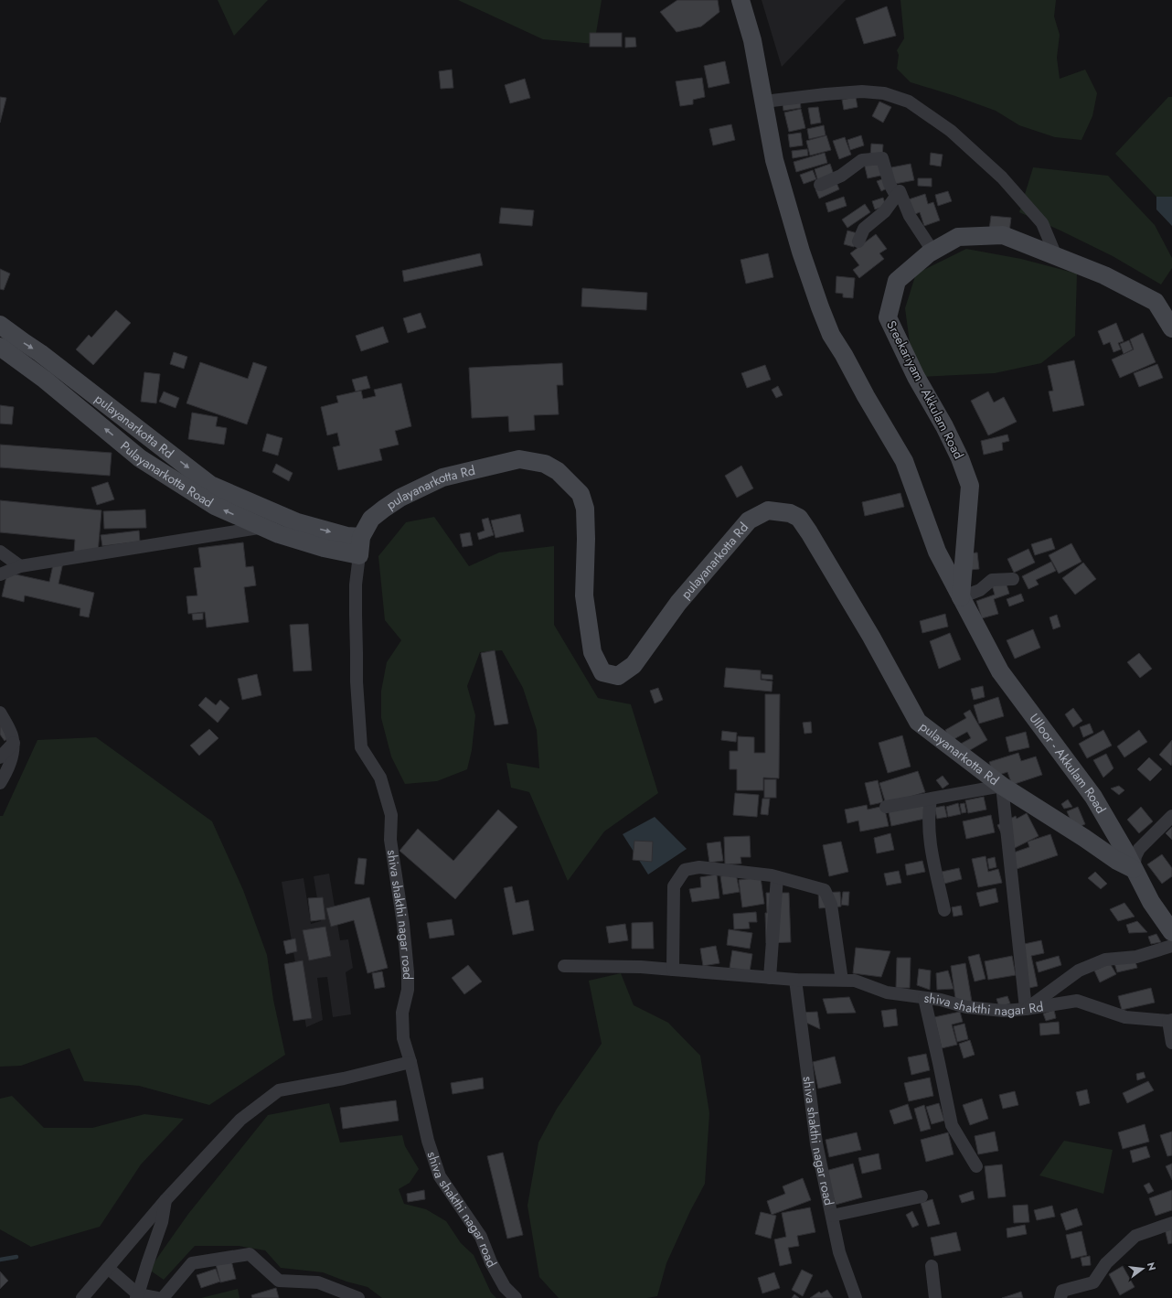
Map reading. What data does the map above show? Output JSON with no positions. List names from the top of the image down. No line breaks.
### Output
{"streets":{"street":["Sreekariyam - Akkulam Road","pulayanarkotta Rd","Pulayanarkotta Road","Ulloor - Akkulam Road","shiva shakthi nagar road","shiva shakthi nagar Rd"]},"crossings":[["Sreekariyam - Akkulam Road","Ulloor - Akkulam Road"],["pulayanarkotta Rd","Pulayanarkotta Road"],["pulayanarkotta Rd","Ulloor - Akkulam Road"],["pulayanarkotta Rd","shiva shakthi nagar road"],["Pulayanarkotta Road","shiva shakthi nagar road"],["shiva shakthi nagar road","shiva shakthi nagar Rd"]],"one_way":["Pulayanarkotta Road"],"north":"right"}
